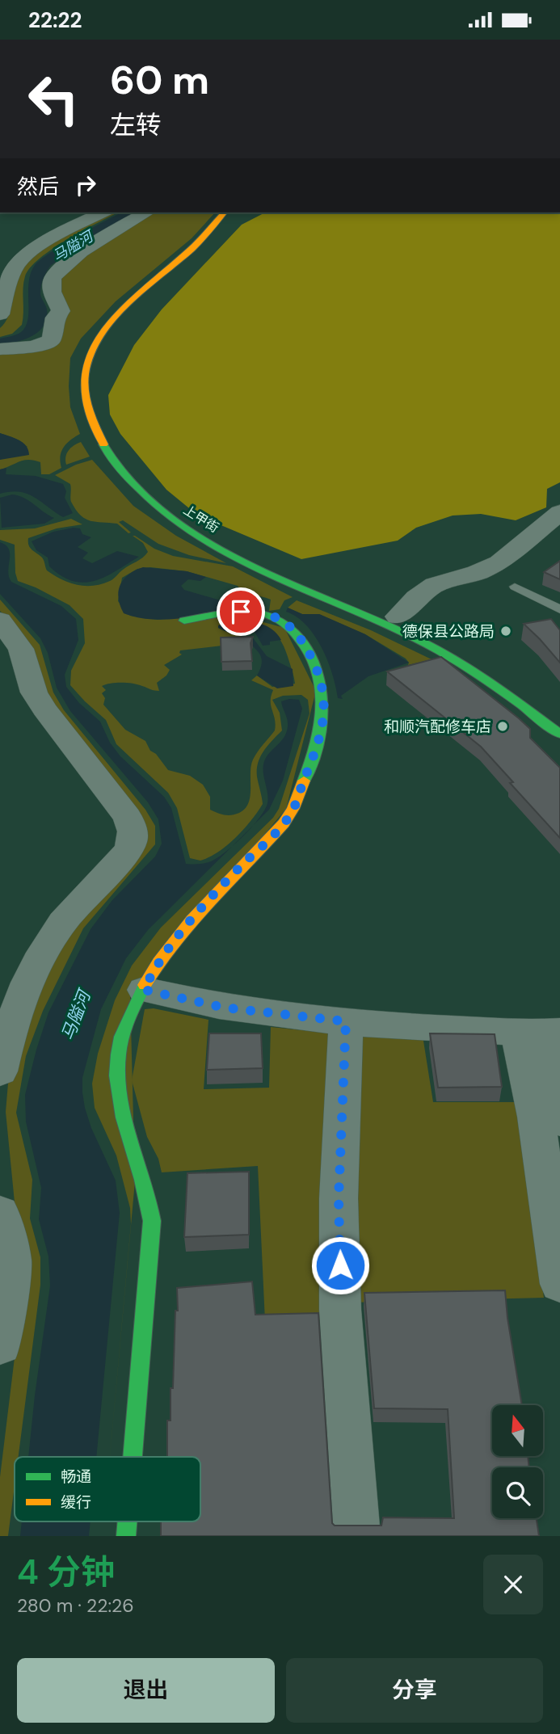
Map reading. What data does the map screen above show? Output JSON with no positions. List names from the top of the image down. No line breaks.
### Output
{"streets":{"street":["上甲街"]},"water":["马隘河"],"places":["德保县公路局","和顺汽配修车店"],"legend":["畅通","缓行"],"north":"top","page":{"status":"22:22","turn":["60 m","左转"],"then":"然后","heading":["4 分钟","280 m · 22:26"],"buttons":["退出","分享"]}}
